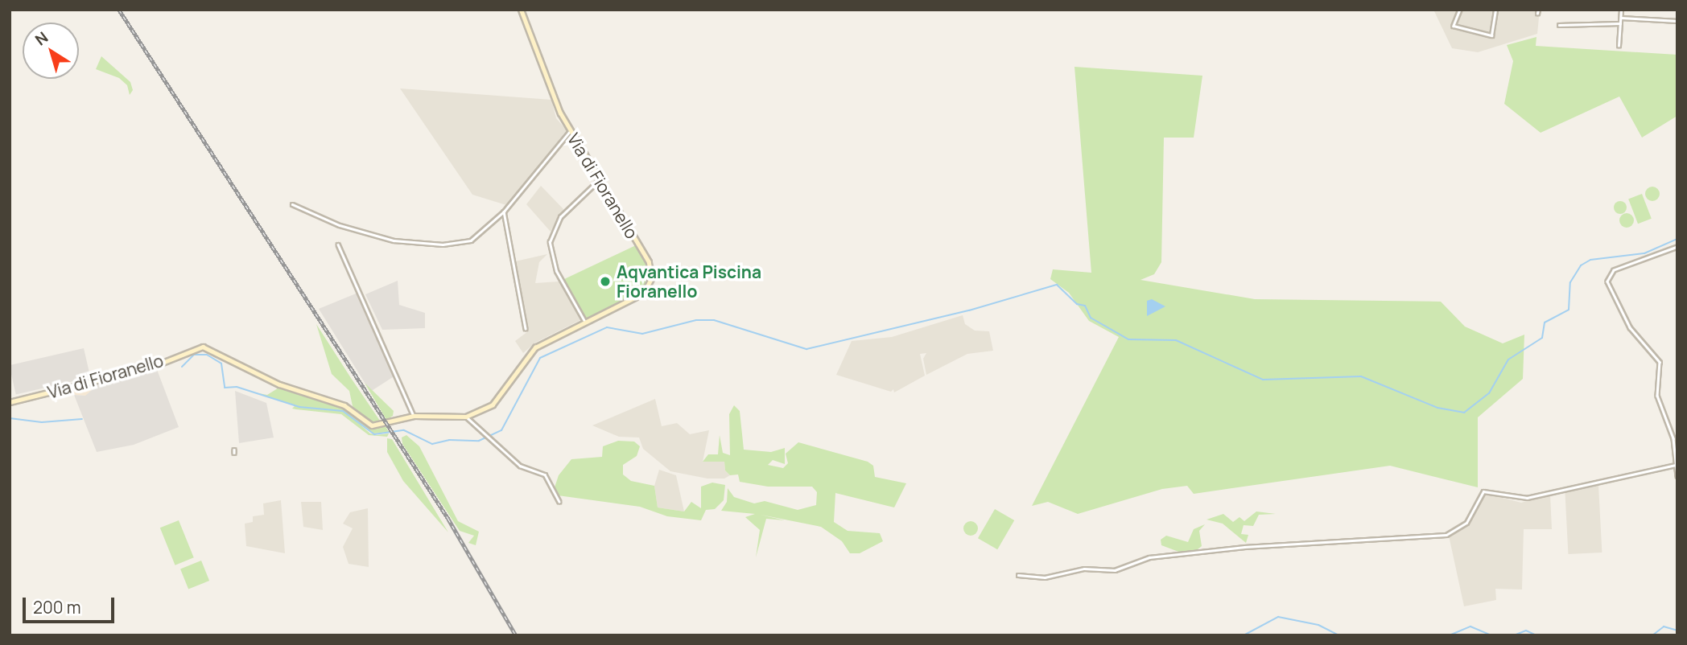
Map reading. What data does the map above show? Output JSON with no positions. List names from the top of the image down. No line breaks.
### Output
{"streets":{"street":["Via di Fioranello"]},"places":["Aqvantica Piscina Fioranello"],"scale_bar":"200 m","north":"top left"}
